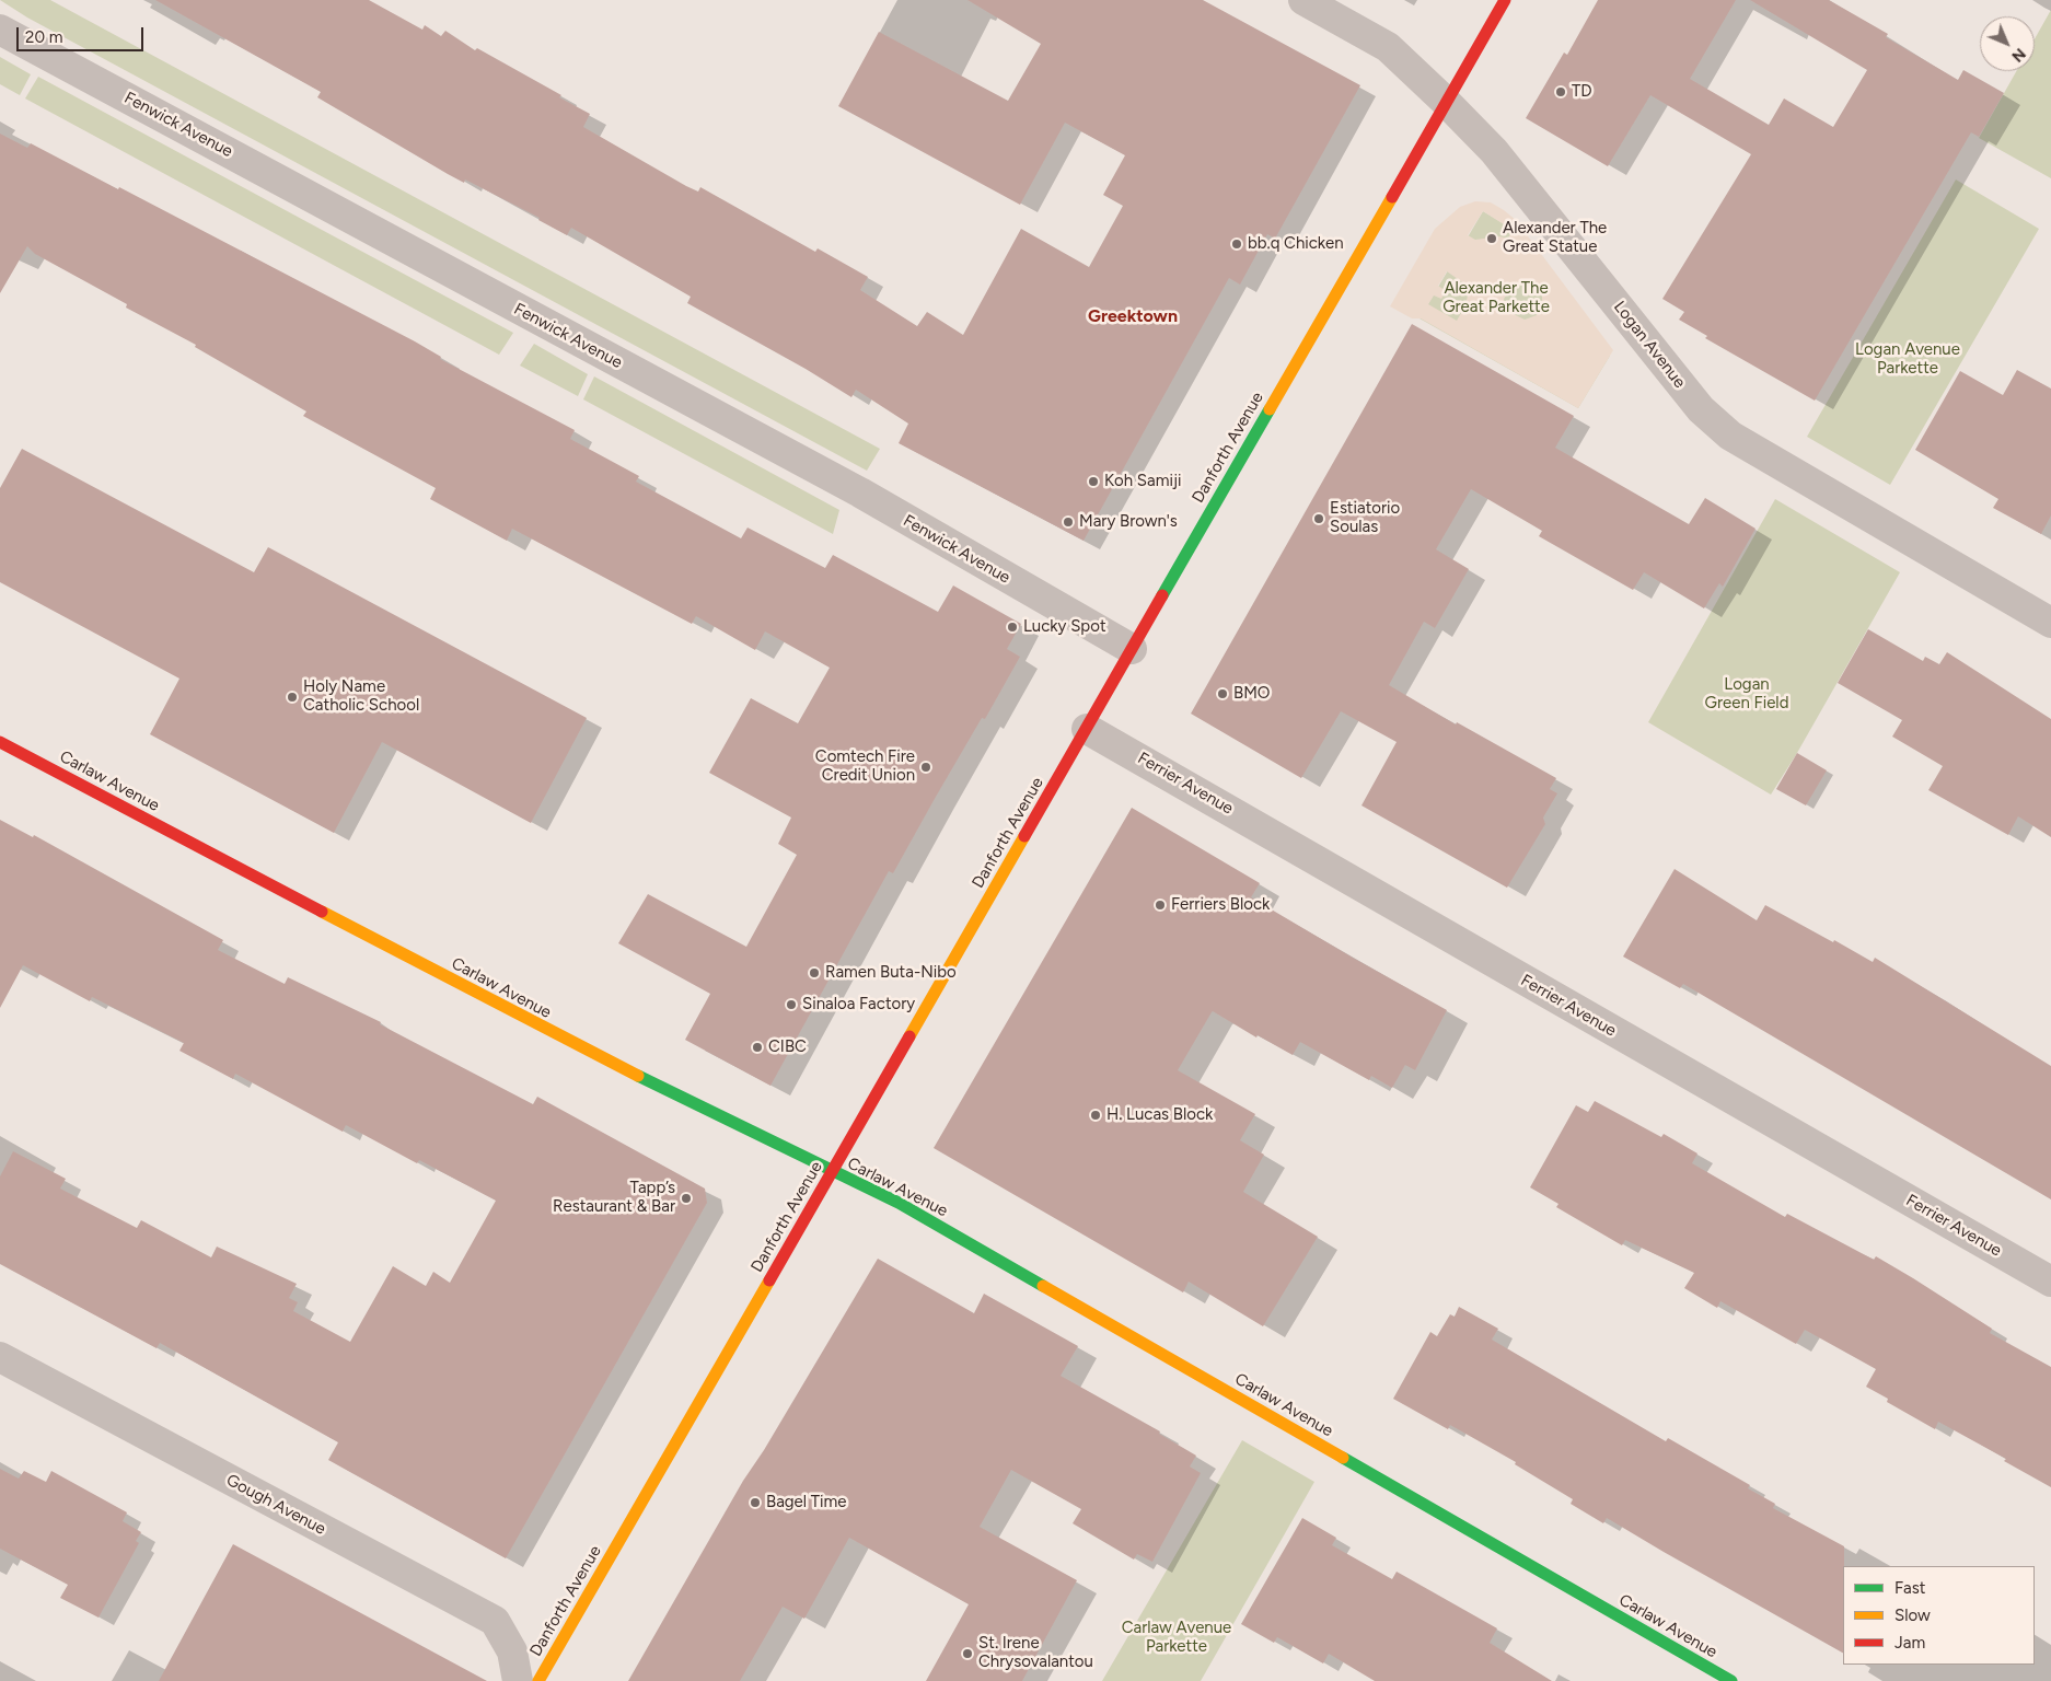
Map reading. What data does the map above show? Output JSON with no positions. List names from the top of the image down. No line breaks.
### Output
{"streets":{"street":["Fenwick Avenue","Logan Avenue","Danforth Avenue","Carlaw Avenue","Ferrier Avenue","Gough Avenue"]},"crossings":[["Fenwick Avenue","Danforth Avenue"],["Logan Avenue","Danforth Avenue"],["Danforth Avenue","Carlaw Avenue"],["Danforth Avenue","Ferrier Avenue"]],"districts":["Greektown"],"parks":["Alexander The Great Parkette","Logan Avenue Parkette","Logan Green Field","Carlaw Avenue Parkette"],"places":["TD","Alexander The Great Statue","bb.q Chicken","Koh Samiji","Estiatorio Soulas","Mary Brown's","Lucky Spot","BMO","Holy Name Catholic School","Comtech Fire Credit Union","Ferriers Block","Ramen Buta-Nibo","Sinaloa Factory","CIBC","H. Lucas Block","Tapp’s Restaurant & Bar","Bagel Time","St. Irene Chrysovalantou"],"legend":["Fast","Slow","Jam"],"scale_bar":"20 m","north":"bottom right"}
